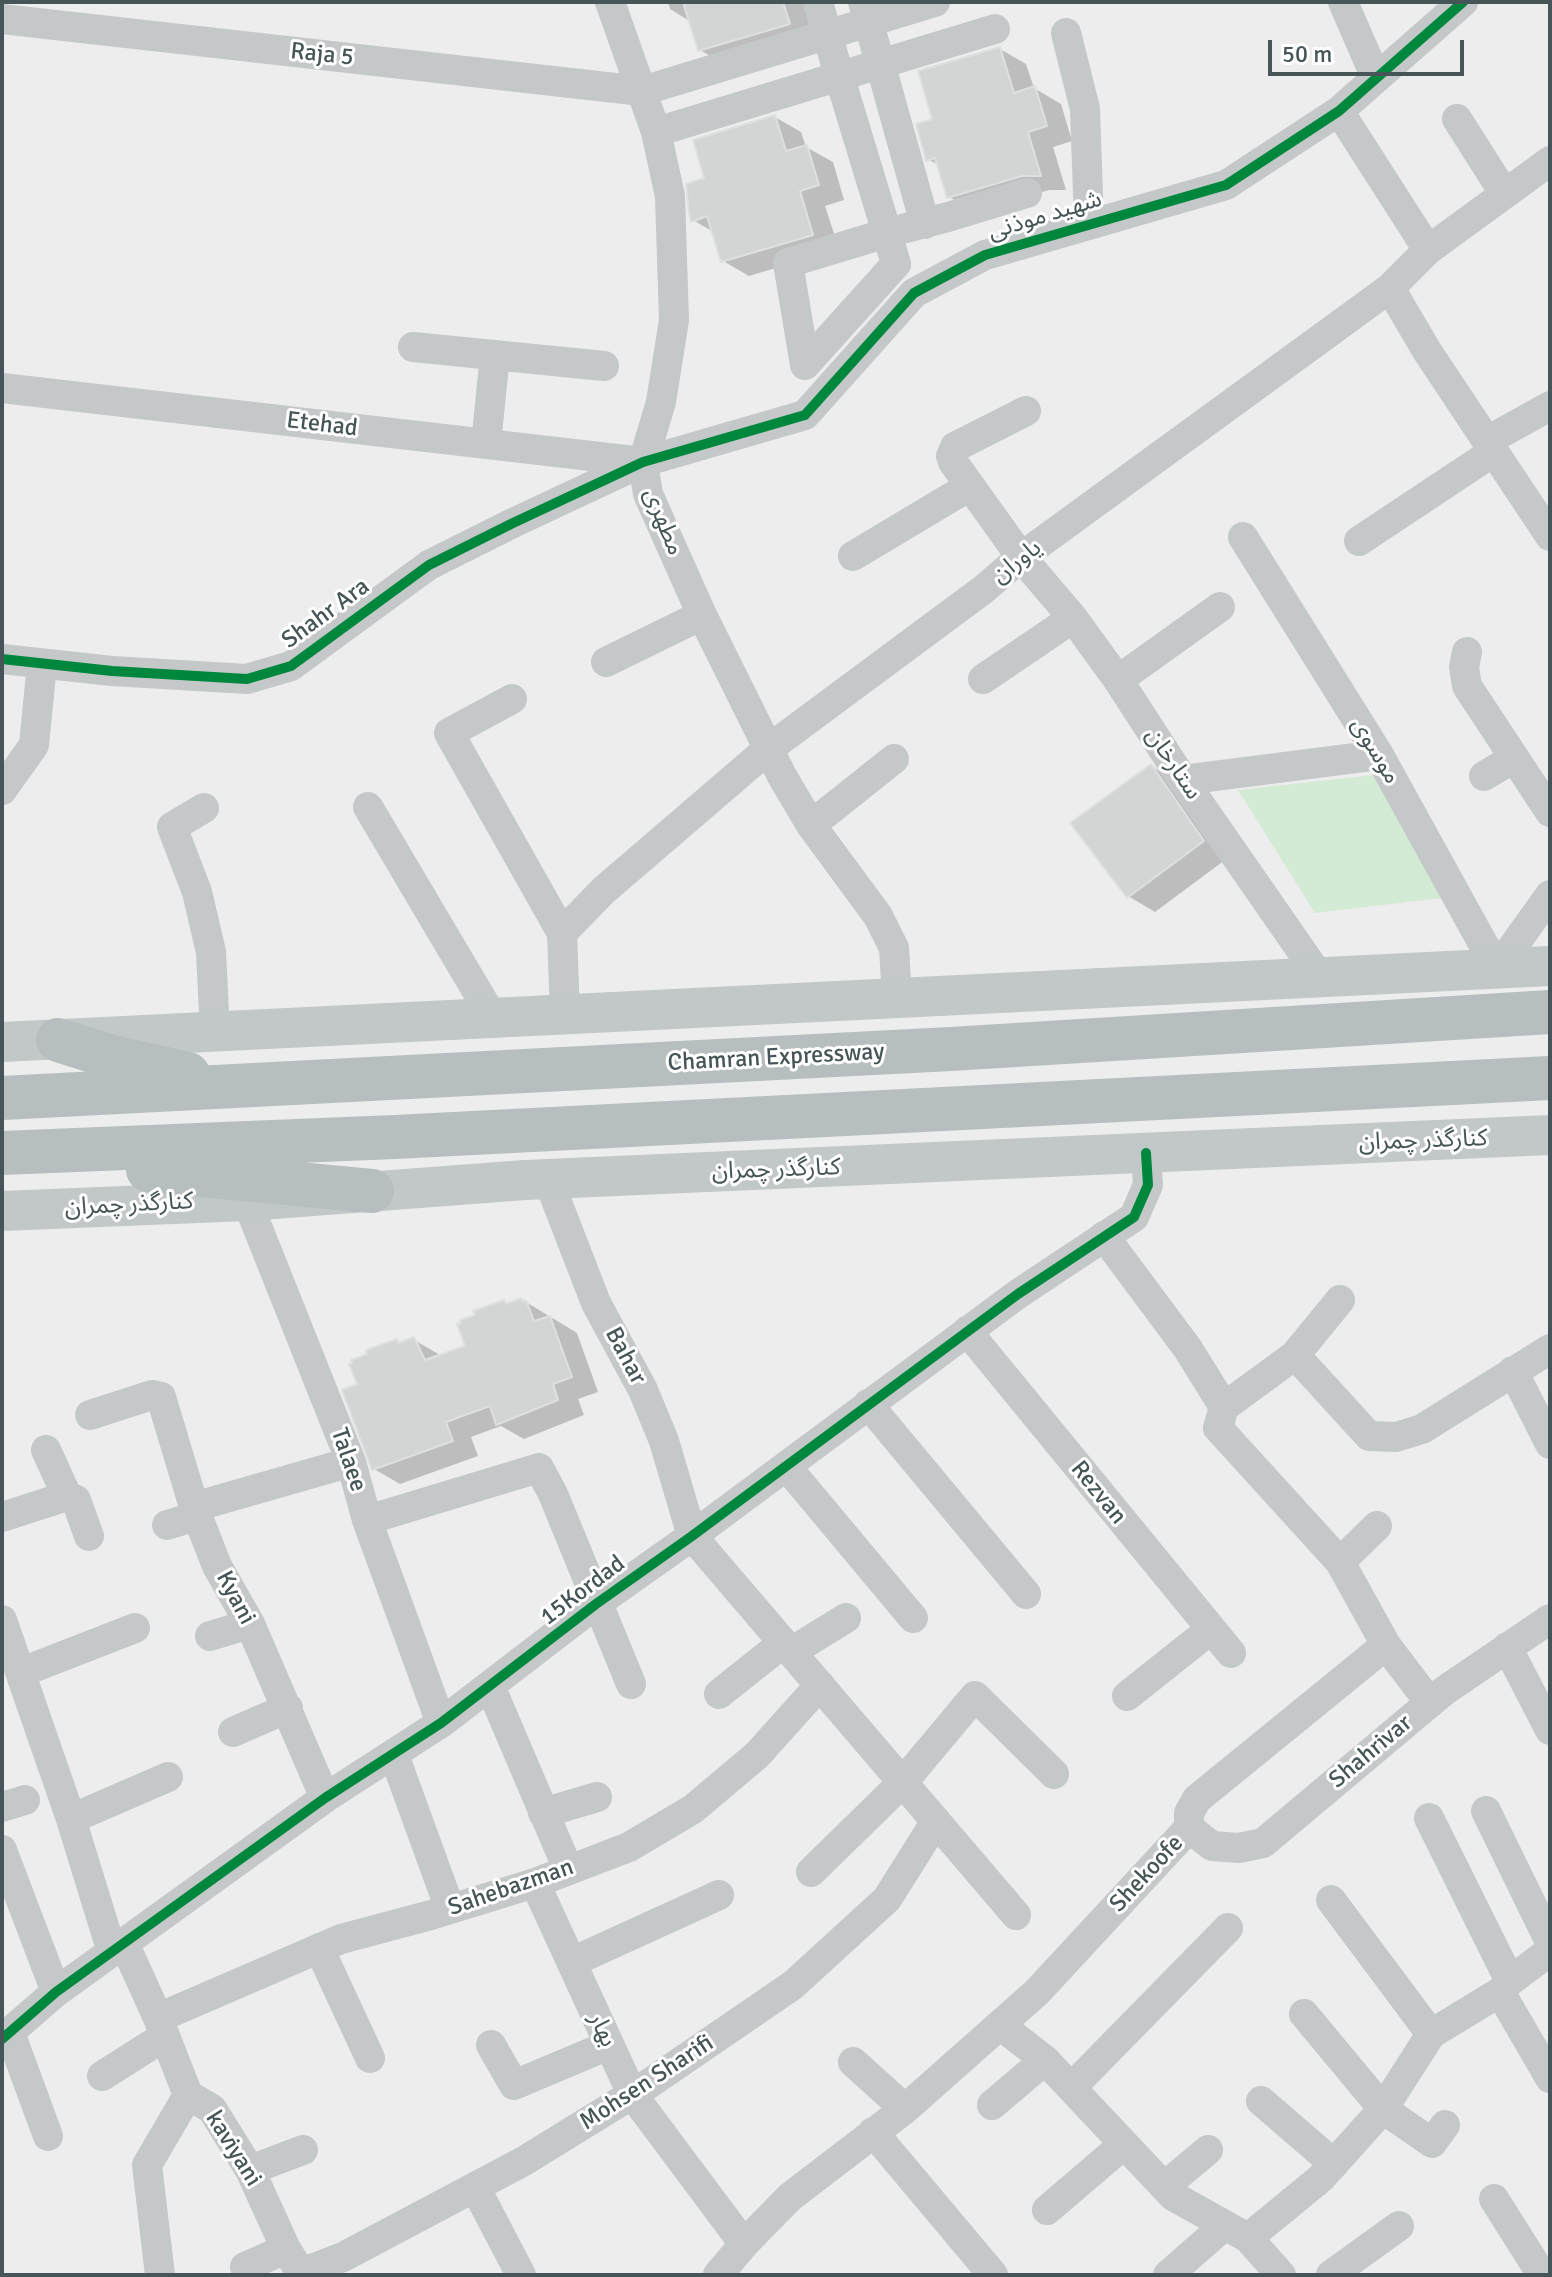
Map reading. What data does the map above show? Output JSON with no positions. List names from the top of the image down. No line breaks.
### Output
{"streets":{"highway":["Chamran Expressway"],"main road":["کنارگذر چمران"],"street":["Raja 5","شهید موذنی","Etehad","مطهری","یاوران","Shahr Ara","موسوی","ستارخان","Bahar","Talaee","Rezvan","15Kordad","Kyani","Shahrivar","Shekoofe","Sahebazman","بهار","Mohsen Sharifi","kaviyani"]},"crossings":[["Raja 5","مطهری"],["شهید موذنی","Etehad"],["شهید موذنی","مطهری"],["شهید موذنی","Shahr Ara"],["Etehad","مطهری"],["Etehad","Shahr Ara"],["مطهری","یاوران"],["مطهری","Shahr Ara"],["یاوران","ستارخان"],["کنارگذر چمران","Bahar"],["کنارگذر چمران","Talaee"],["کنارگذر چمران","15Kordad"],["Bahar","15Kordad"],["Talaee","15Kordad"],["Rezvan","15Kordad"],["15Kordad","Kyani"],["15Kordad","kaviyani"],["Shahrivar","Shekoofe"],["Shekoofe","بهار"],["Sahebazman","بهار"],["Sahebazman","kaviyani"],["بهار","Mohsen Sharifi"],["Mohsen Sharifi","kaviyani"]],"scale_bar":"50 m"}
